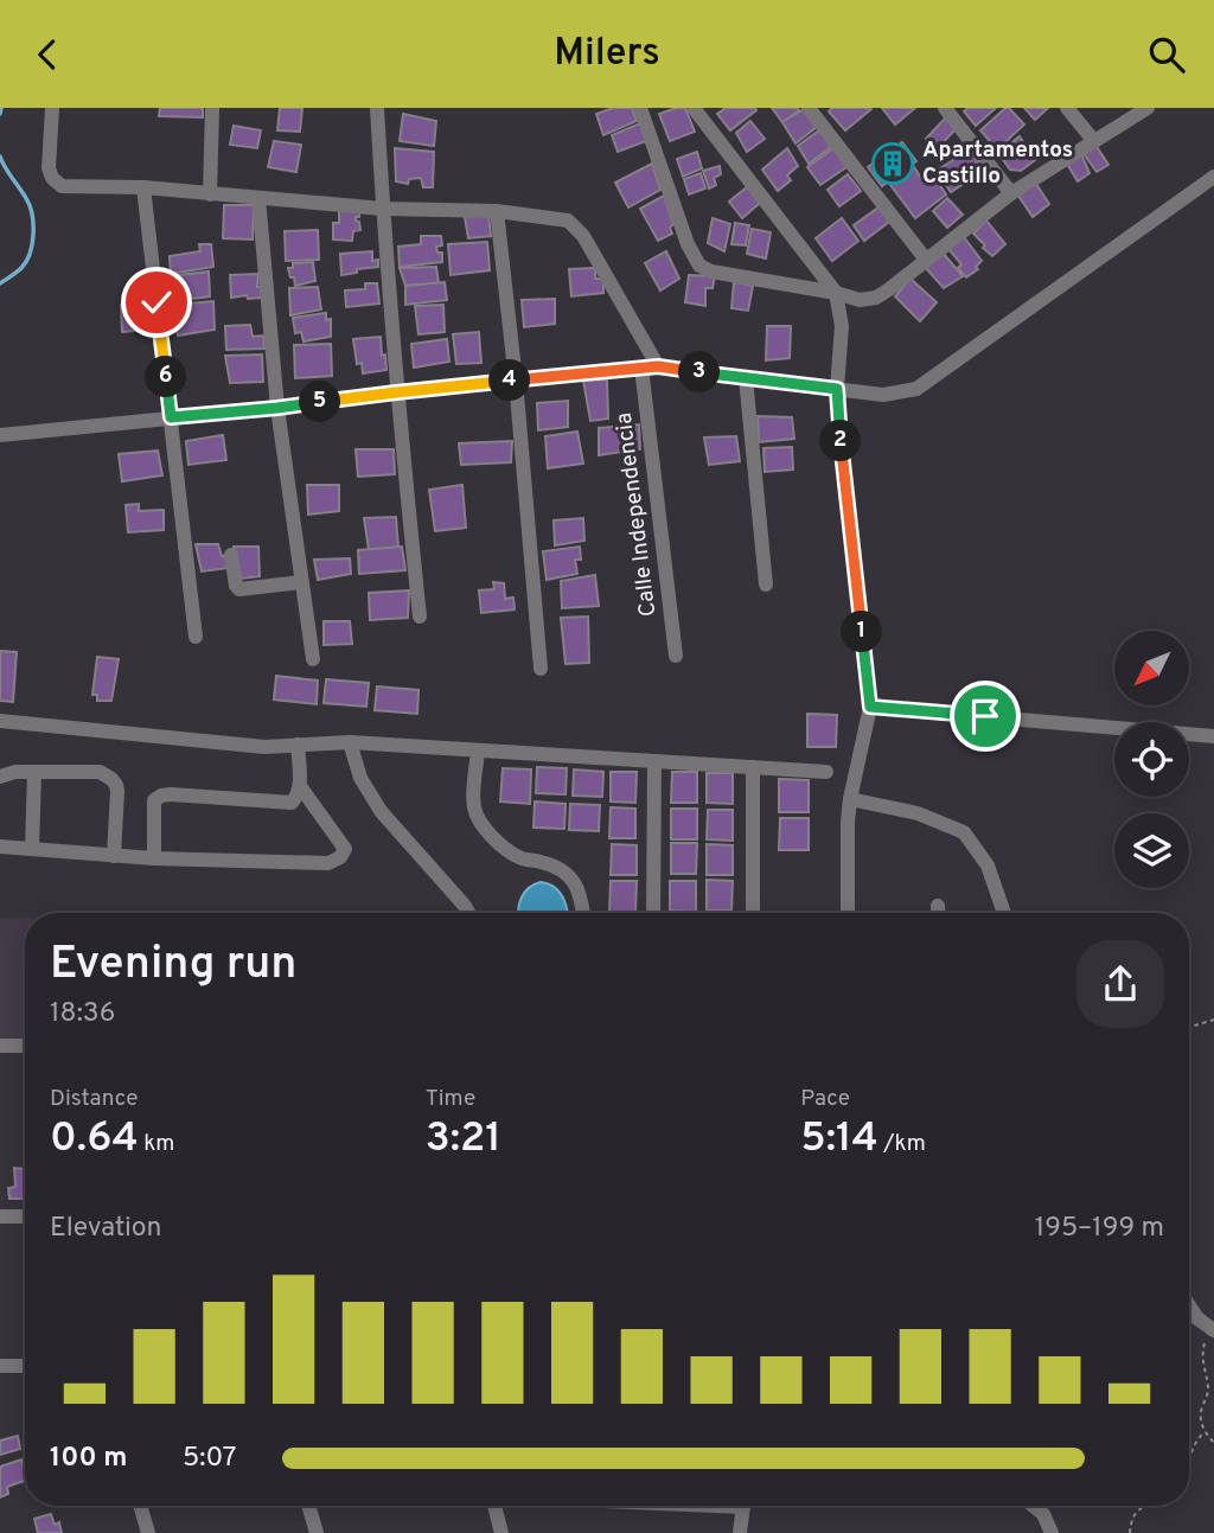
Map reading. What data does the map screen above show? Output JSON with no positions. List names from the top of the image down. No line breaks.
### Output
{"streets":{"street":["Calle Independencia"]},"places":{"building":["Apartamentos Castillo"]},"north":"bottom left","page":{"header":"Milers","pins":["3","6","4","5","2","1"],"heading":["Evening run","18:36"],"stats":[["Distance","0.64 km"],["Time","3:21"],["Pace","5:14 /km"]],"chart":["Elevation","195–199 m"],"list":[{"name":"100 m","note":"5:07"}]}}
